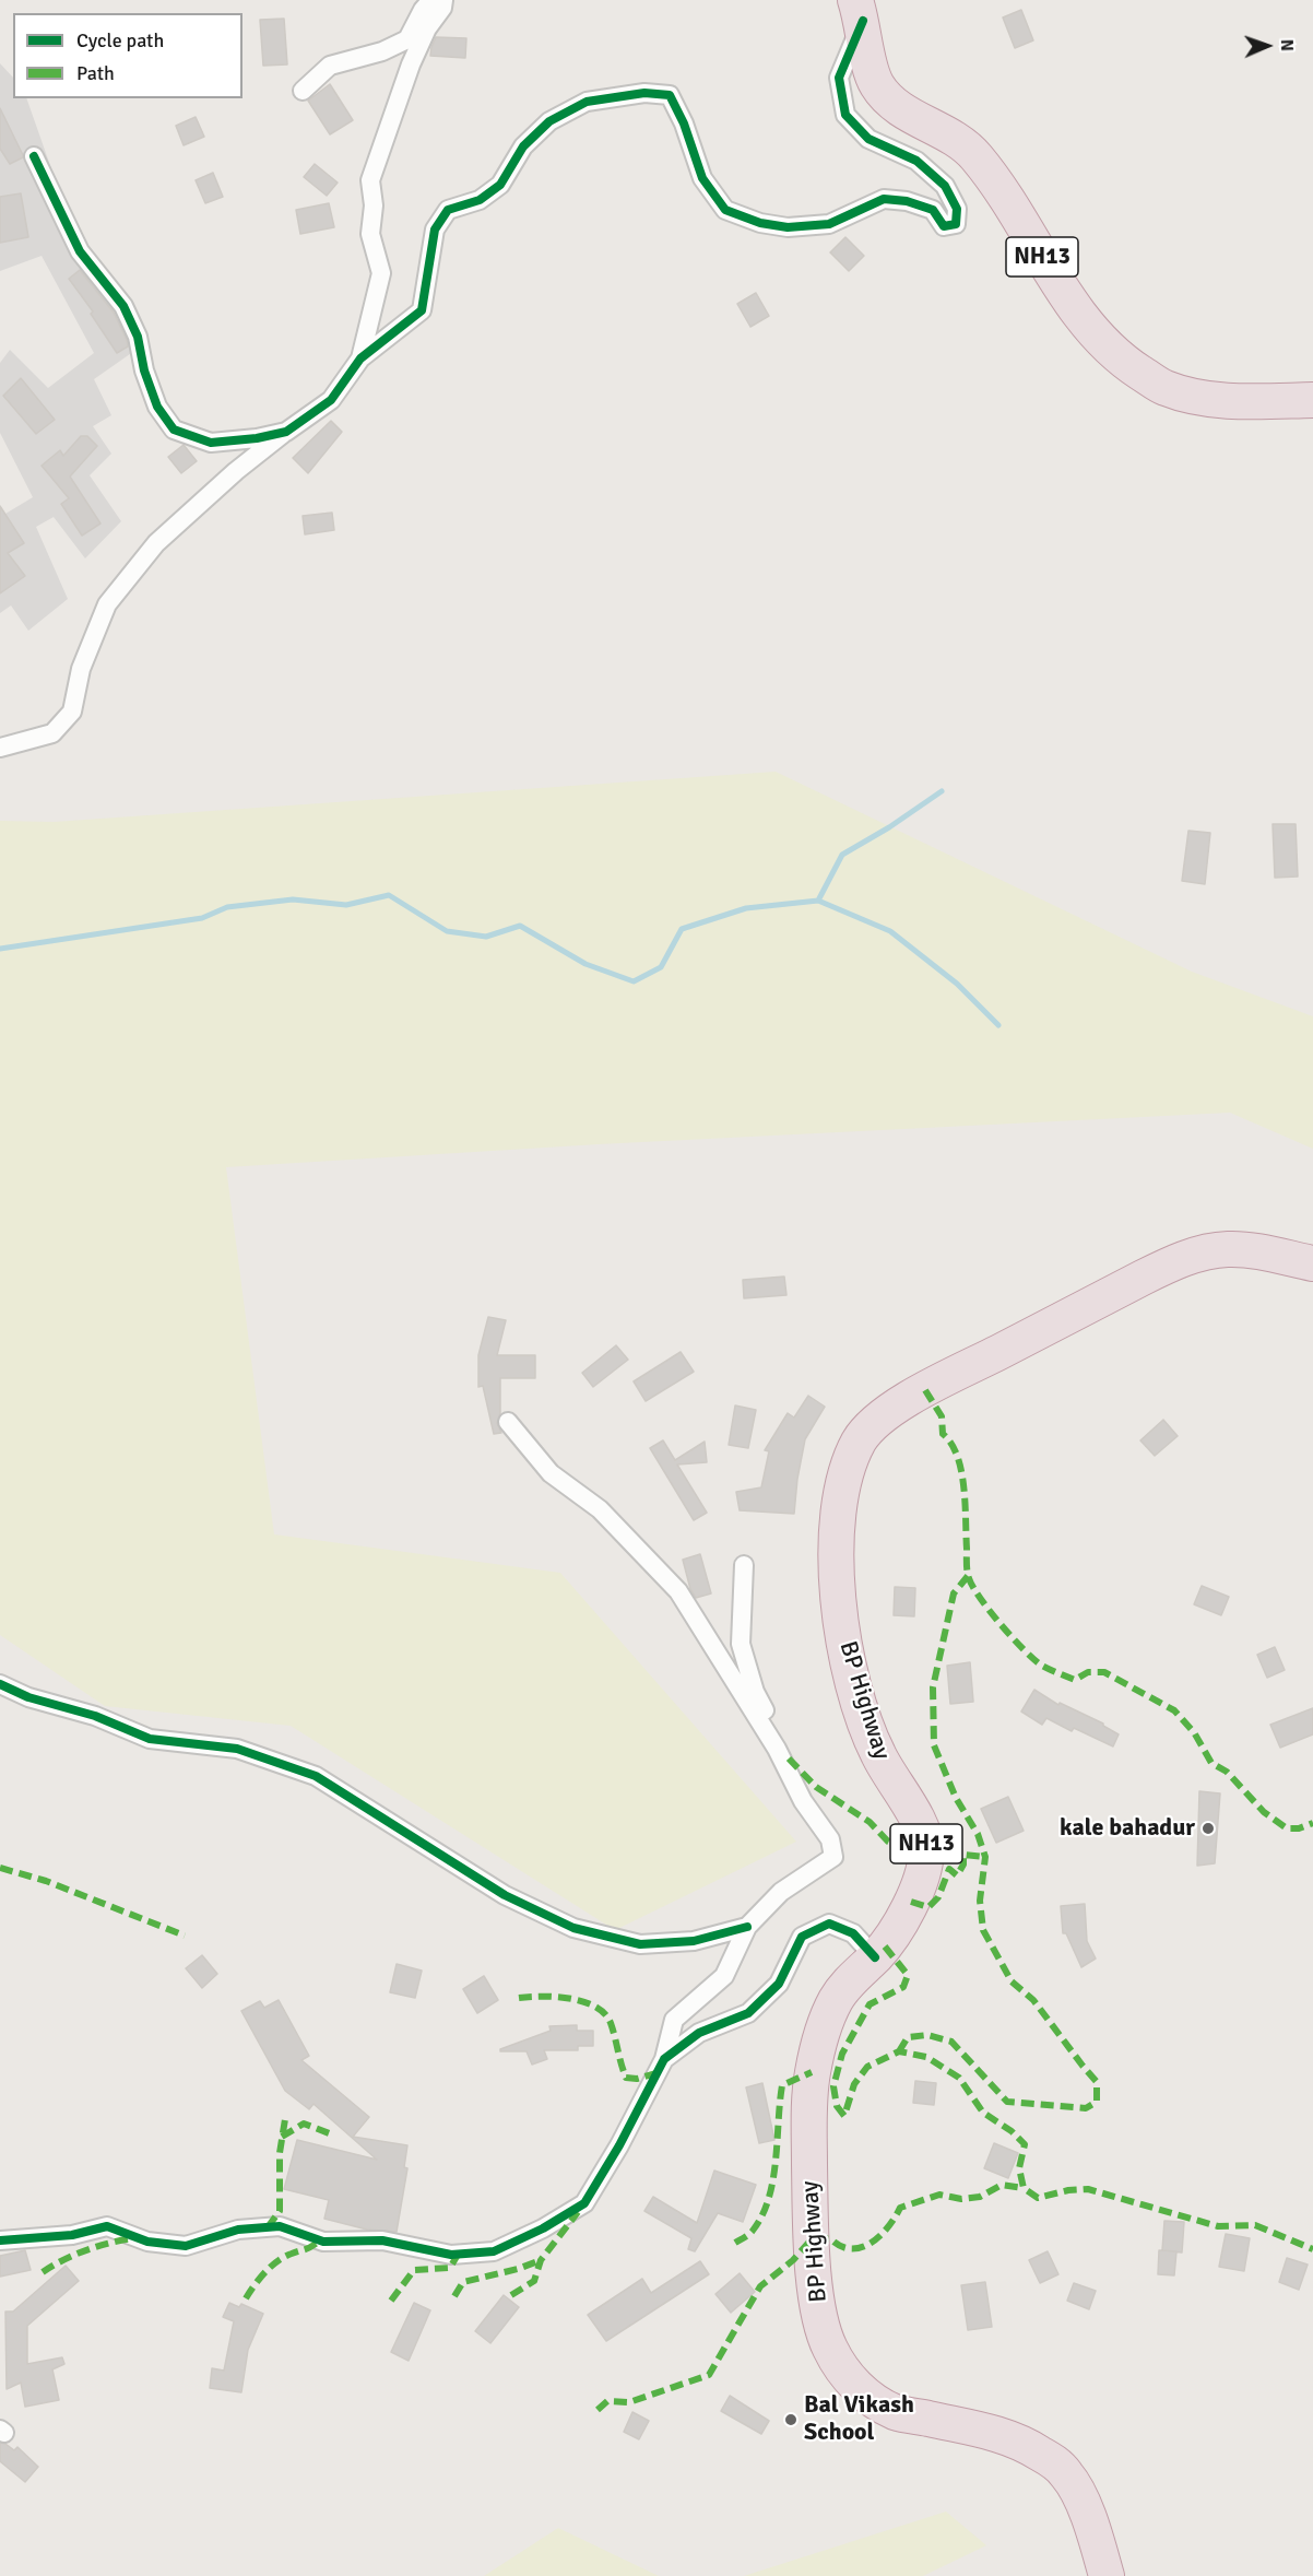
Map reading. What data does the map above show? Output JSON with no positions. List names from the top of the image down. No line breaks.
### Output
{"streets":{"highway":["NH13","BP Highway"]},"places":["kale bahadur","Bal Vikash School"],"legend":["Cycle path","Path"],"north":"right"}
